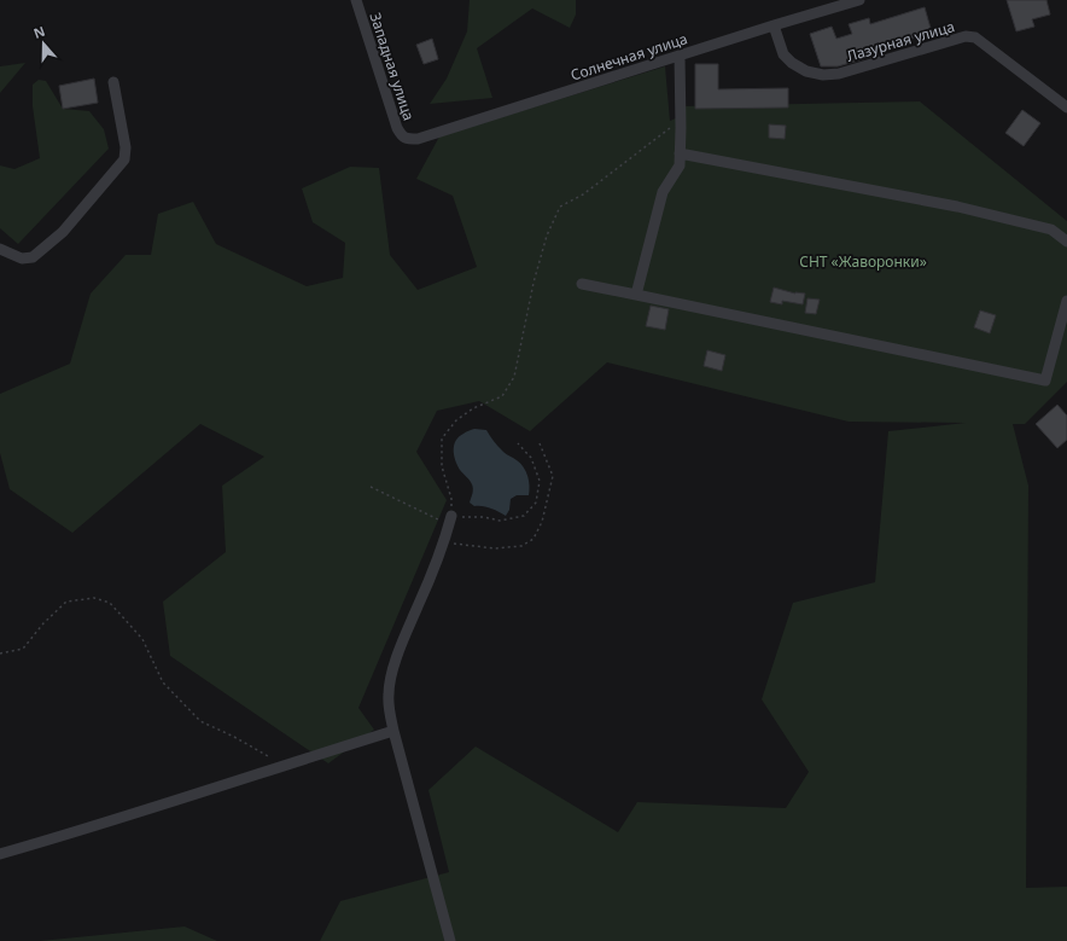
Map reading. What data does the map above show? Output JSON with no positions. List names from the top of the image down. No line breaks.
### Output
{"streets":{"street":["Лазурная улица","Солнечная улица","Западная улица"]},"crossings":[["Лазурная улица","Солнечная улица"],["Солнечная улица","Западная улица"]],"parks":["СНТ «Жаворонки»"],"north":"top"}
